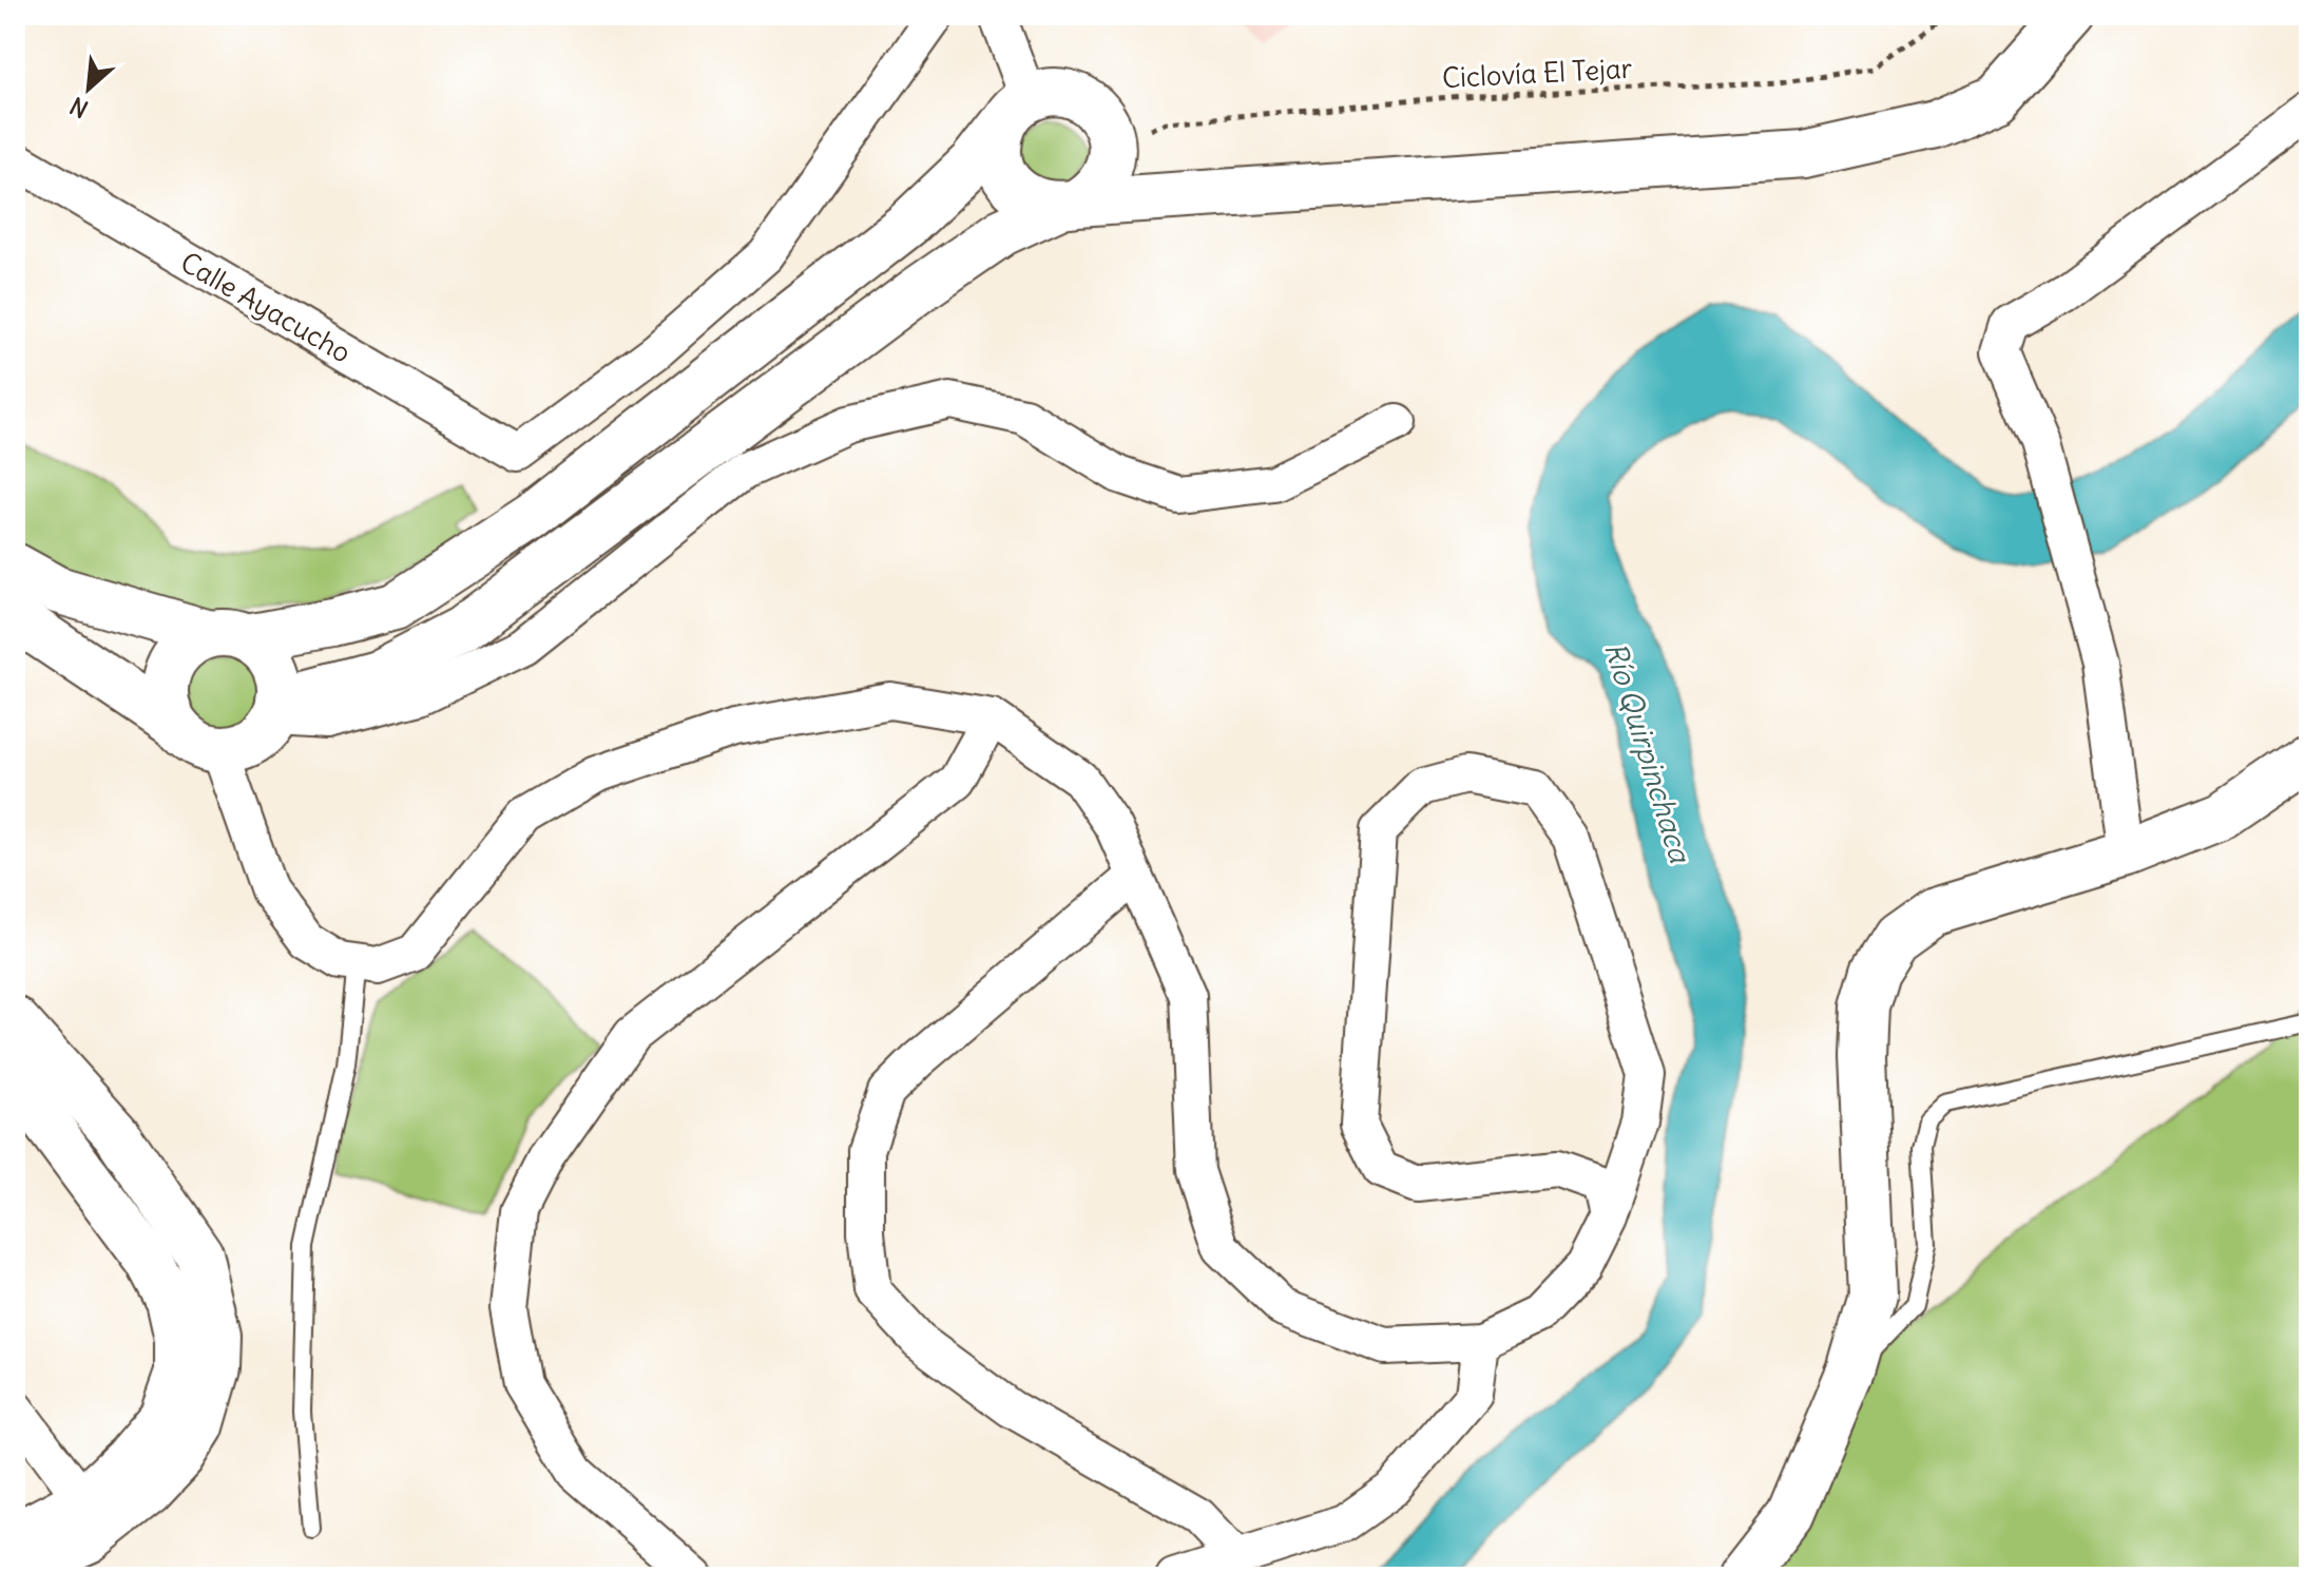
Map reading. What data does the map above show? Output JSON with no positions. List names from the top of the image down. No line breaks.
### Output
{"streets":{"street":["Calle Ayacucho"],"path":["Ciclovía El Tejar"]},"water":["Río Quirpinchaca"],"north":"bottom left"}
